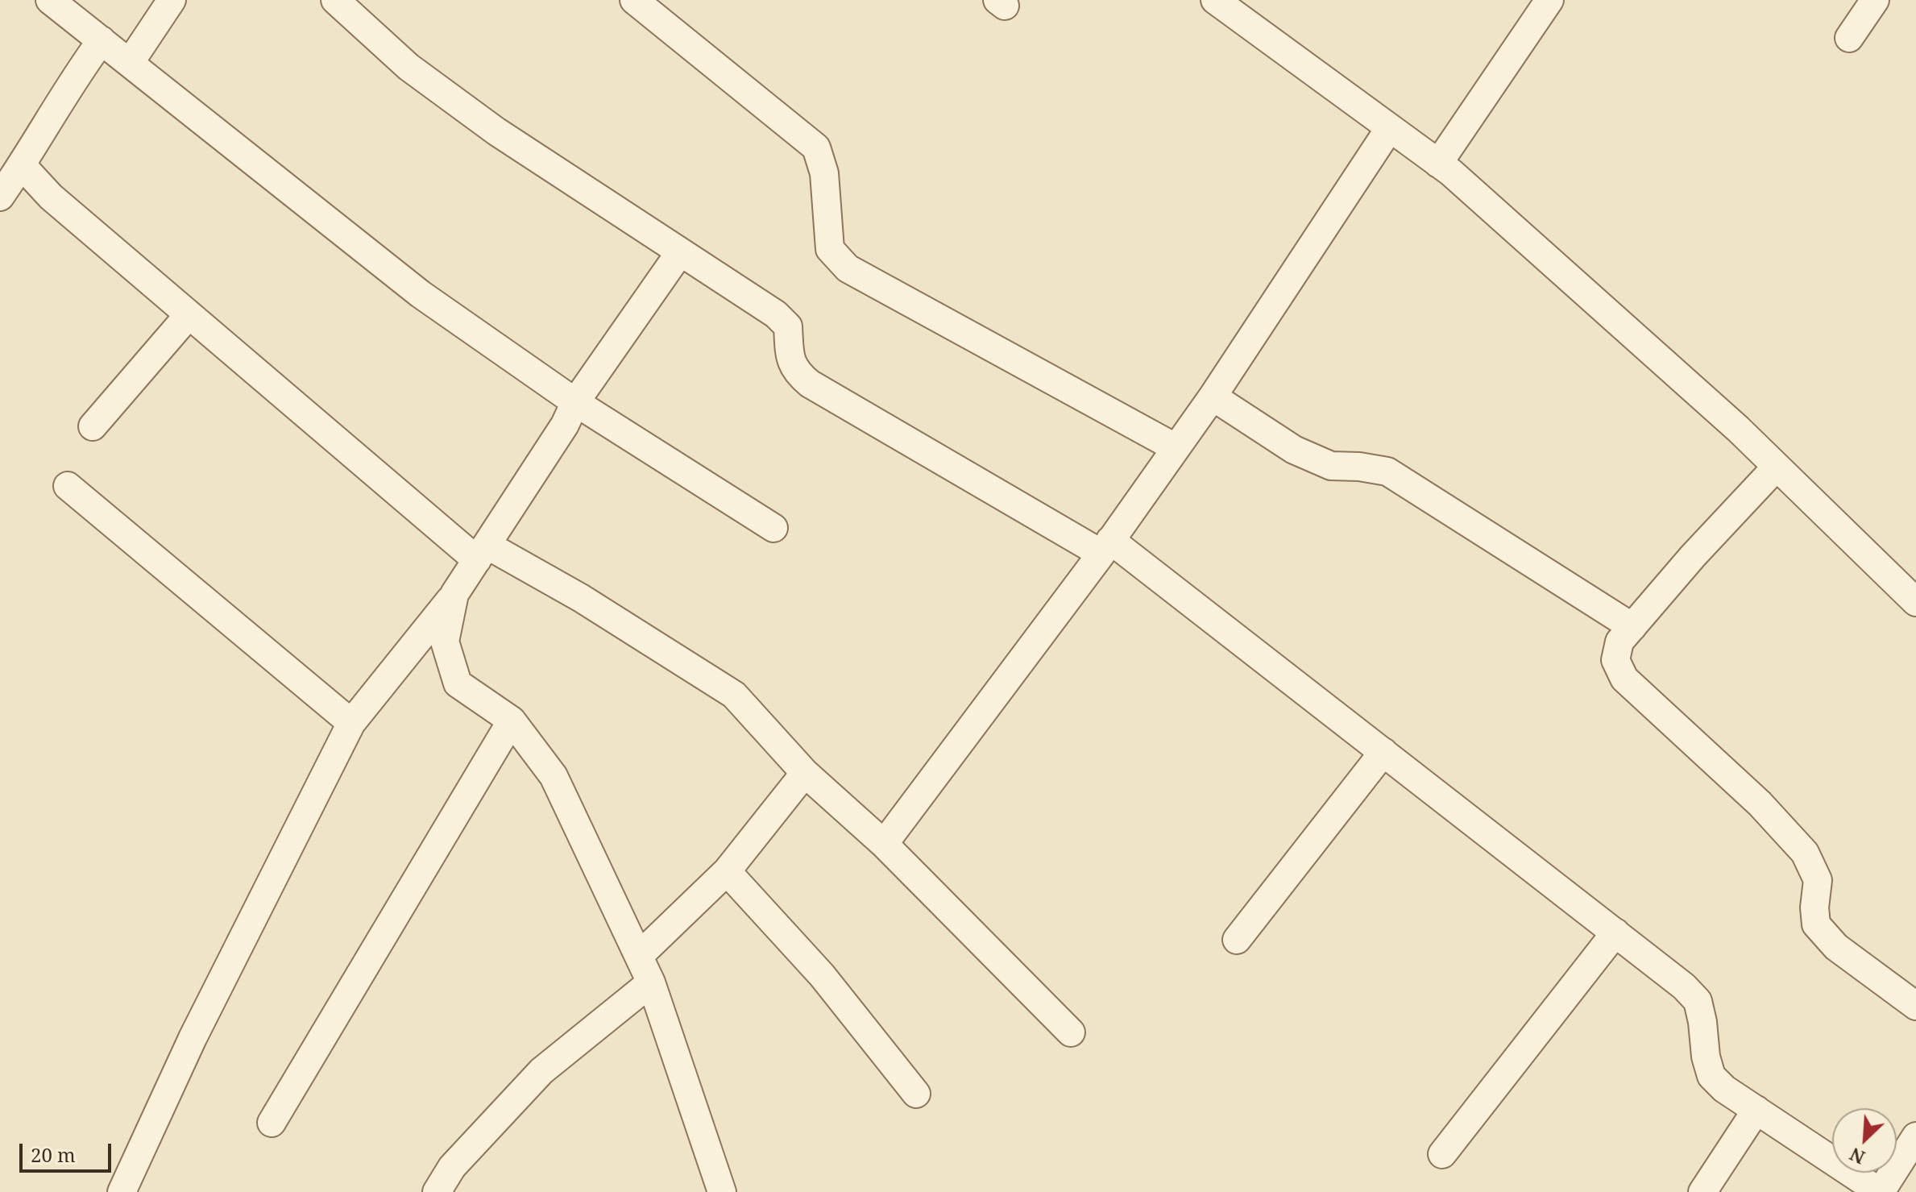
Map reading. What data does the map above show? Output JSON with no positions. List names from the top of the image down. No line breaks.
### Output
{"scale_bar":"20 m","north":"bottom left"}
